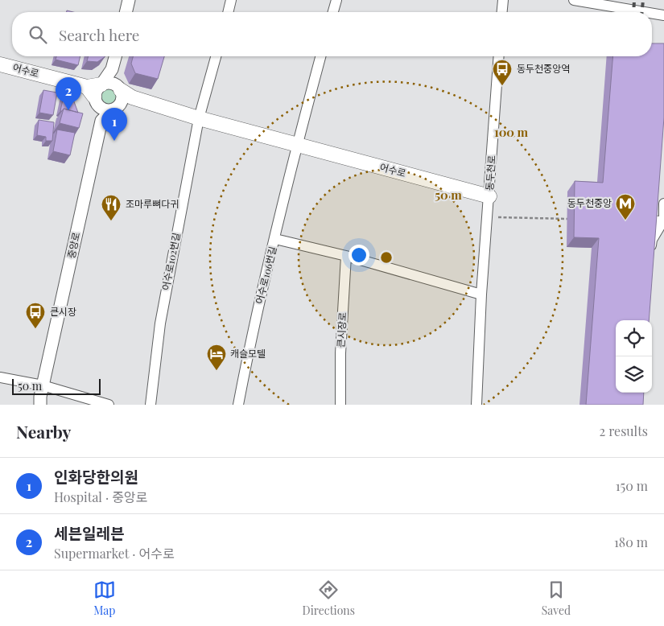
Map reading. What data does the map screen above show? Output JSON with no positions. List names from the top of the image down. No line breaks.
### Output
{"streets":{"main road":["어수로"],"street":["동두천로","중앙로","어수로102번길","어수로106번길","큰시장로"]},"crossings":[["어수로","동두천로"],["어수로","어수로102번길"],["어수로","어수로106번길"]],"places":{"bus stop":["동두천중앙역","큰시장"],"metro station":["동두천중앙"],"restaurant":["조마루뼈다귀"],"hotel":["캐슬모텔"]},"scale_bar":"50 m","page":{"search":"Search here","pins":["2","1"],"scale":"50 m","heading":["Nearby","2 results"],"list":[{"mark":"1","name":"인화당한의원","note":"Hospital · 중앙로","value":"150 m"},{"mark":"2","name":"세븐일레븐","note":"Supermarket · 어수로","value":"180 m"}],"nav":["Map","Directions","Saved"]},"rings":["100 m","50 m"]}
